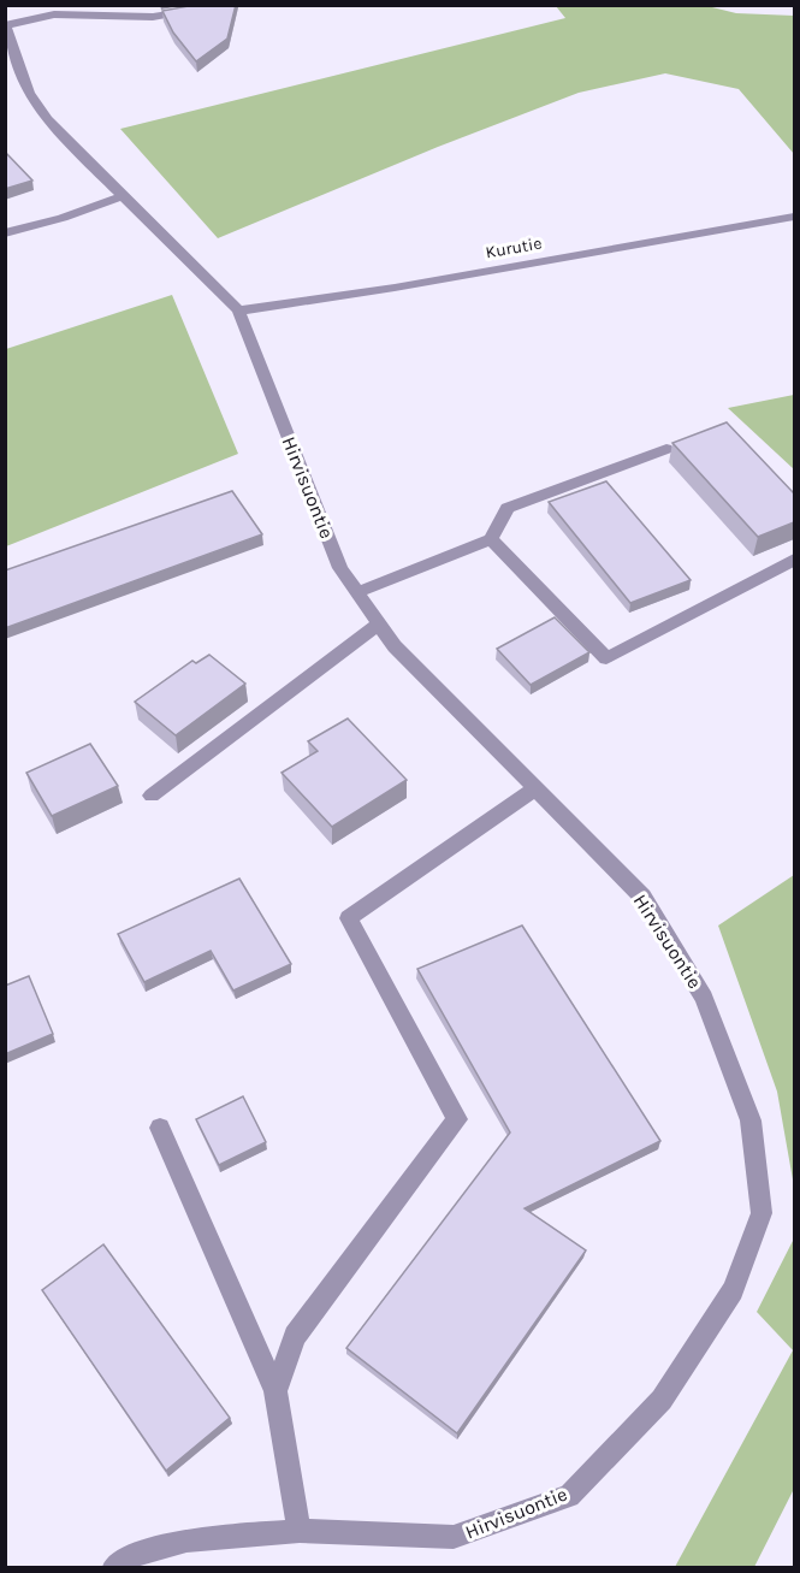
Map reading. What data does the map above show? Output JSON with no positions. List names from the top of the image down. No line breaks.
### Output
{"streets":{"street":["Kurutie","Hirvisuontie"]},"crossings":[["Kurutie","Hirvisuontie"]]}
